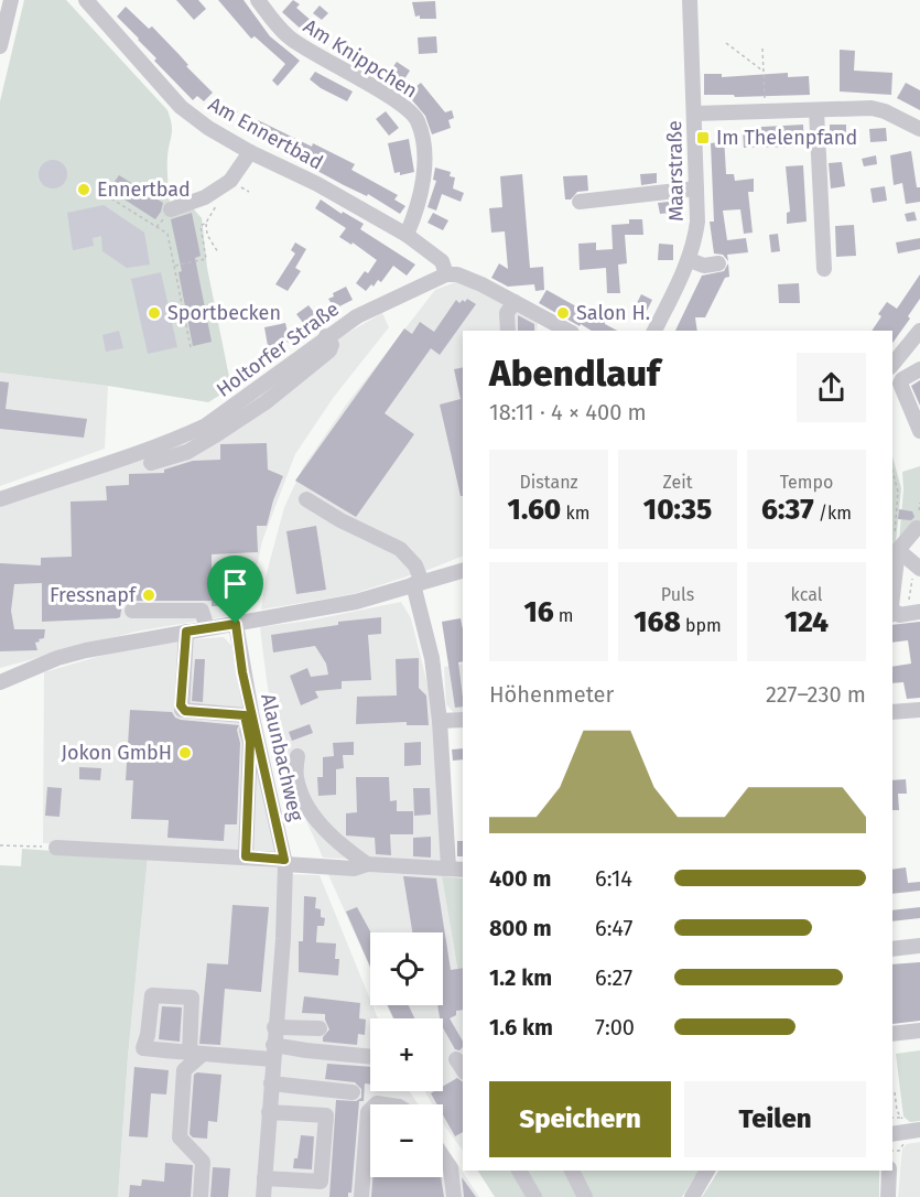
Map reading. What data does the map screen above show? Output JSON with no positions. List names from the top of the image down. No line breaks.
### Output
{"streets":{"street":["Am Knippchen","Am Ennertbad","Maarstraße","Holtorfer Straße","Alaunbachweg"]},"crossings":[["Am Knippchen","Am Ennertbad"],["Am Ennertbad","Holtorfer Straße"]],"places":{"transit":["Im Thelenpfand"],"other":["Ennertbad","Sportbecken","Salon H.","Fressnapf","Jokon GmbH"]},"page":{"heading":["Abendlauf","18:11 · 4 × 400 m"],"stats":[["Distanz","1.60 km"],["Zeit","10:35"],["Tempo","6:37 /km"],["16 m"],["Puls","168 bpm"],["kcal","124"]],"chart":["Höhenmeter","227–230 m"],"list":[{"name":"400 m","note":"6:14"},{"name":"800 m","note":"6:47"},{"name":"1.2 km","note":"6:27"},{"name":"1.6 km","note":"7:00"}],"map_buttons":["+","−"],"buttons":["Speichern","Teilen"]}}
